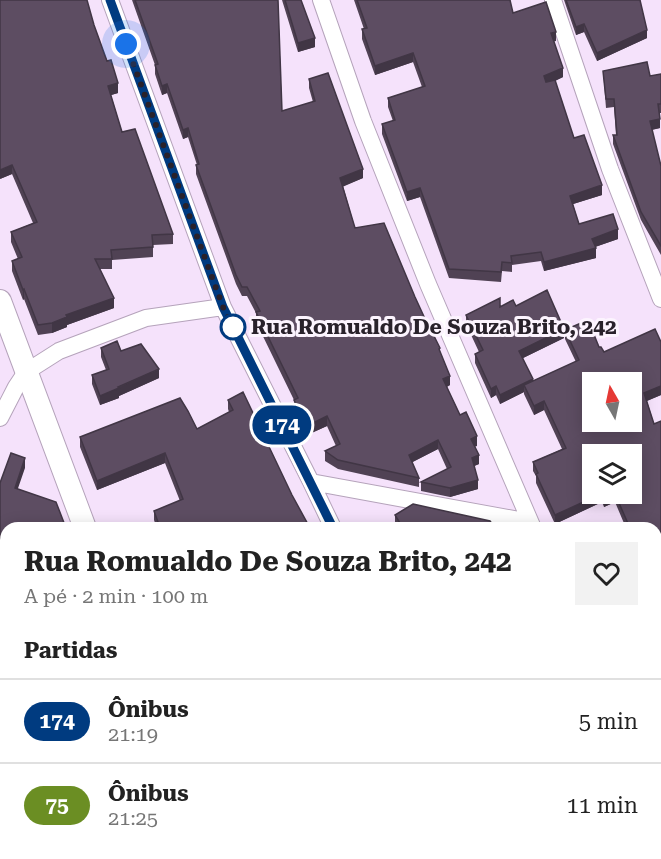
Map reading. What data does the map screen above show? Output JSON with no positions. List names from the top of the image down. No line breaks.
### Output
{"places":["Rua Romualdo De Souza Brito, 242"],"lines":["bus line 174"],"north":"top","page":{"on_map":"174","heading":[["Rua Romualdo De Souza Brito, 242","A pé · 2 min · 100 m"],"Partidas"],"list":[{"mark":"174","name":"Ônibus","note":"21:19","value":"5 min"},{"mark":"75","name":"Ônibus","note":"21:25","value":"11 min"}]}}
